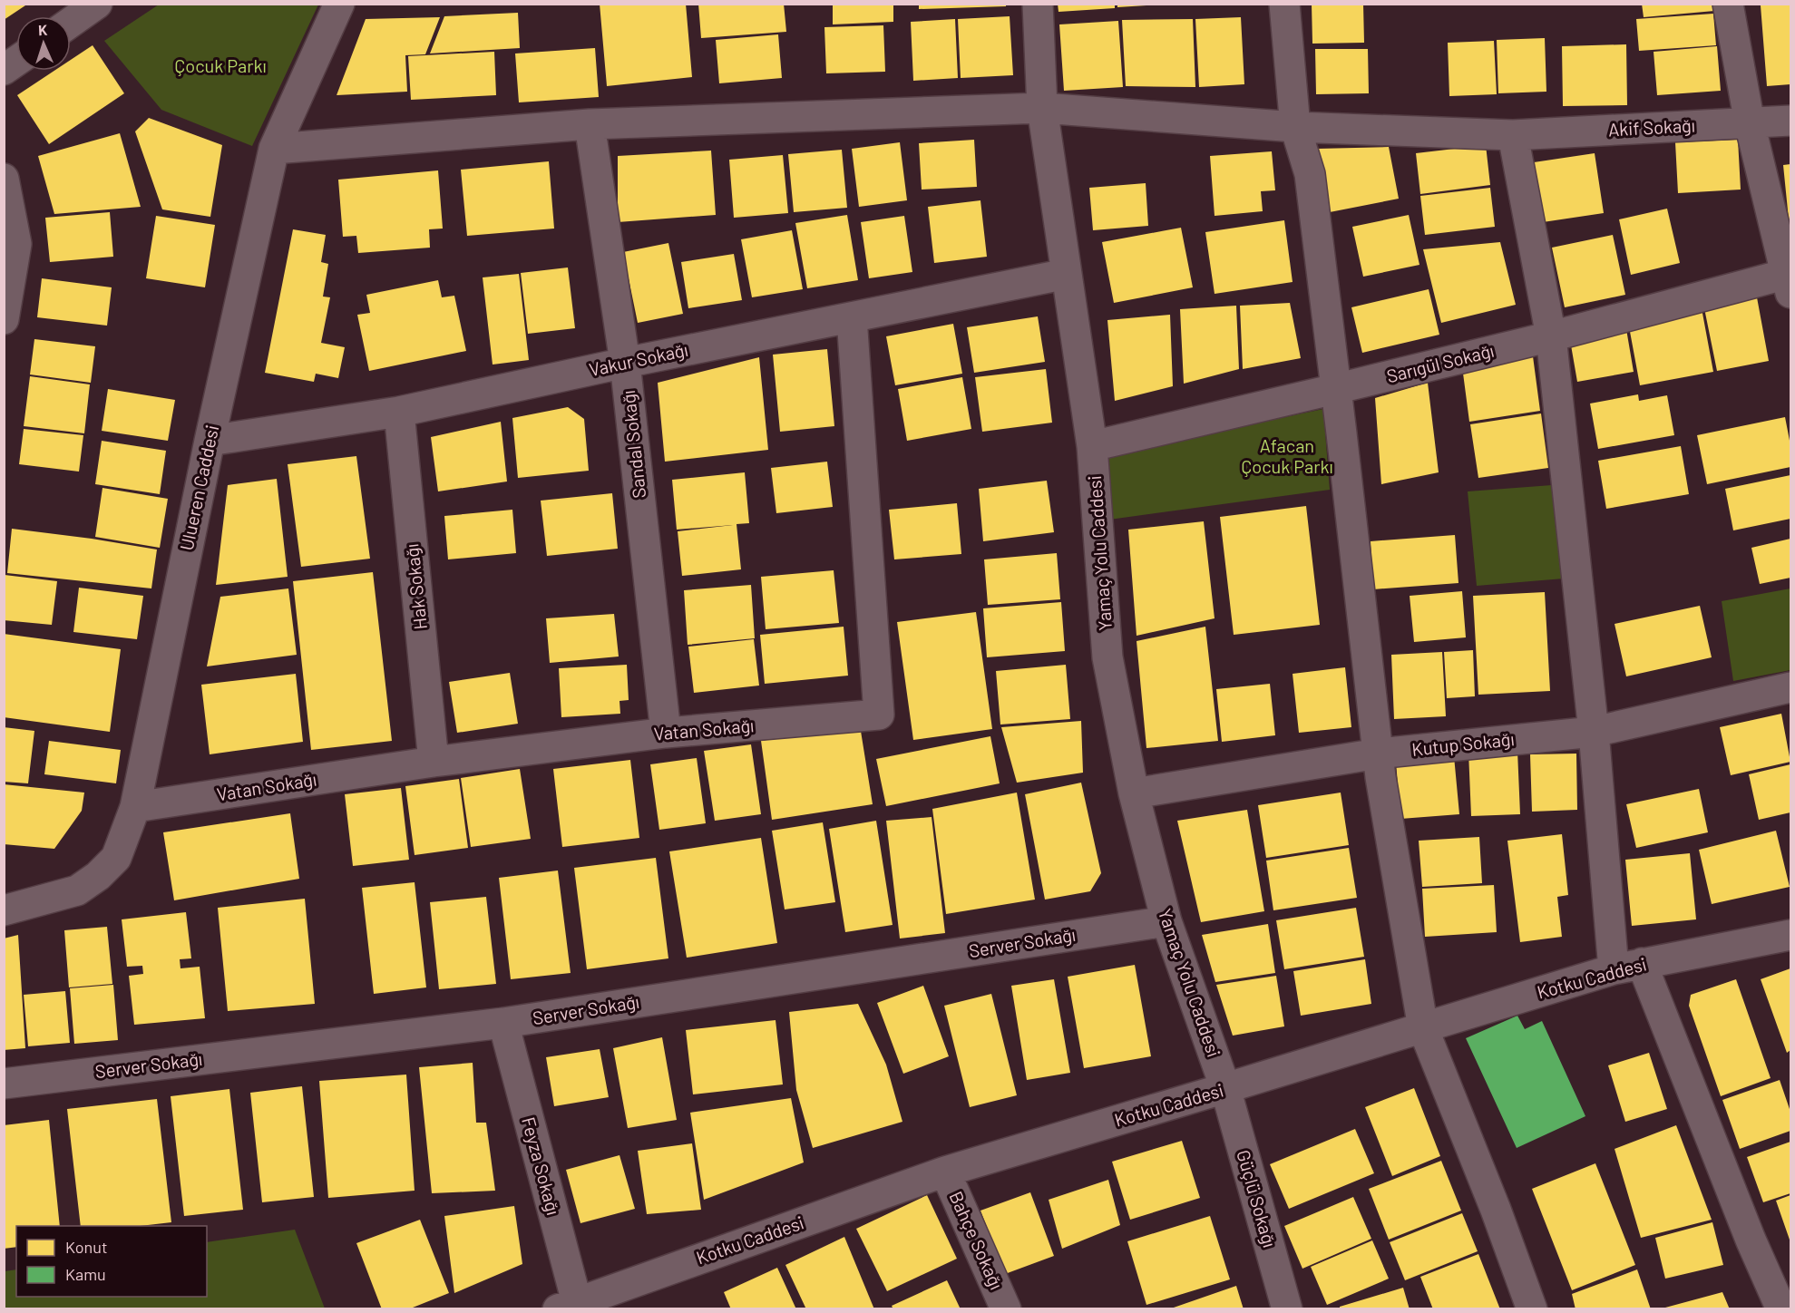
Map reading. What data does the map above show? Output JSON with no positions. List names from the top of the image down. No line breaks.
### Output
{"streets":{"street":["Akif Sokağı","Vakur Sokağı","Sarıgül Sokağı","Sandal Sokağı","Ulueren Caddesi","Yamaç Yolu Caddesi","Hak Sokağı","Vatan Sokağı","Kutup Sokağı","Server Sokağı","Kotku Caddesi","Feyza Sokağı","Güçlü Sokağı","Bahçe Sokağı"]},"crossings":[["Akif Sokağı","Sandal Sokağı"],["Akif Sokağı","Ulueren Caddesi"],["Akif Sokağı","Yamaç Yolu Caddesi"],["Vakur Sokağı","Sandal Sokağı"],["Vakur Sokağı","Ulueren Caddesi"],["Vakur Sokağı","Yamaç Yolu Caddesi"],["Vakur Sokağı","Hak Sokağı"],["Vakur Sokağı","Vatan Sokağı"],["Sarıgül Sokağı","Yamaç Yolu Caddesi"],["Sandal Sokağı","Vatan Sokağı"],["Ulueren Caddesi","Vatan Sokağı"],["Yamaç Yolu Caddesi","Kutup Sokağı"],["Yamaç Yolu Caddesi","Server Sokağı"],["Yamaç Yolu Caddesi","Kotku Caddesi"],["Yamaç Yolu Caddesi","Güçlü Sokağı"],["Hak Sokağı","Vatan Sokağı"],["Server Sokağı","Feyza Sokağı"],["Kotku Caddesi","Feyza Sokağı"],["Kotku Caddesi","Güçlü Sokağı"],["Kotku Caddesi","Bahçe Sokağı"]],"parks":["Çocuk Parkı","Afacan Çocuk Parkı"],"legend":["Konut","Kamu"],"north":"top"}
